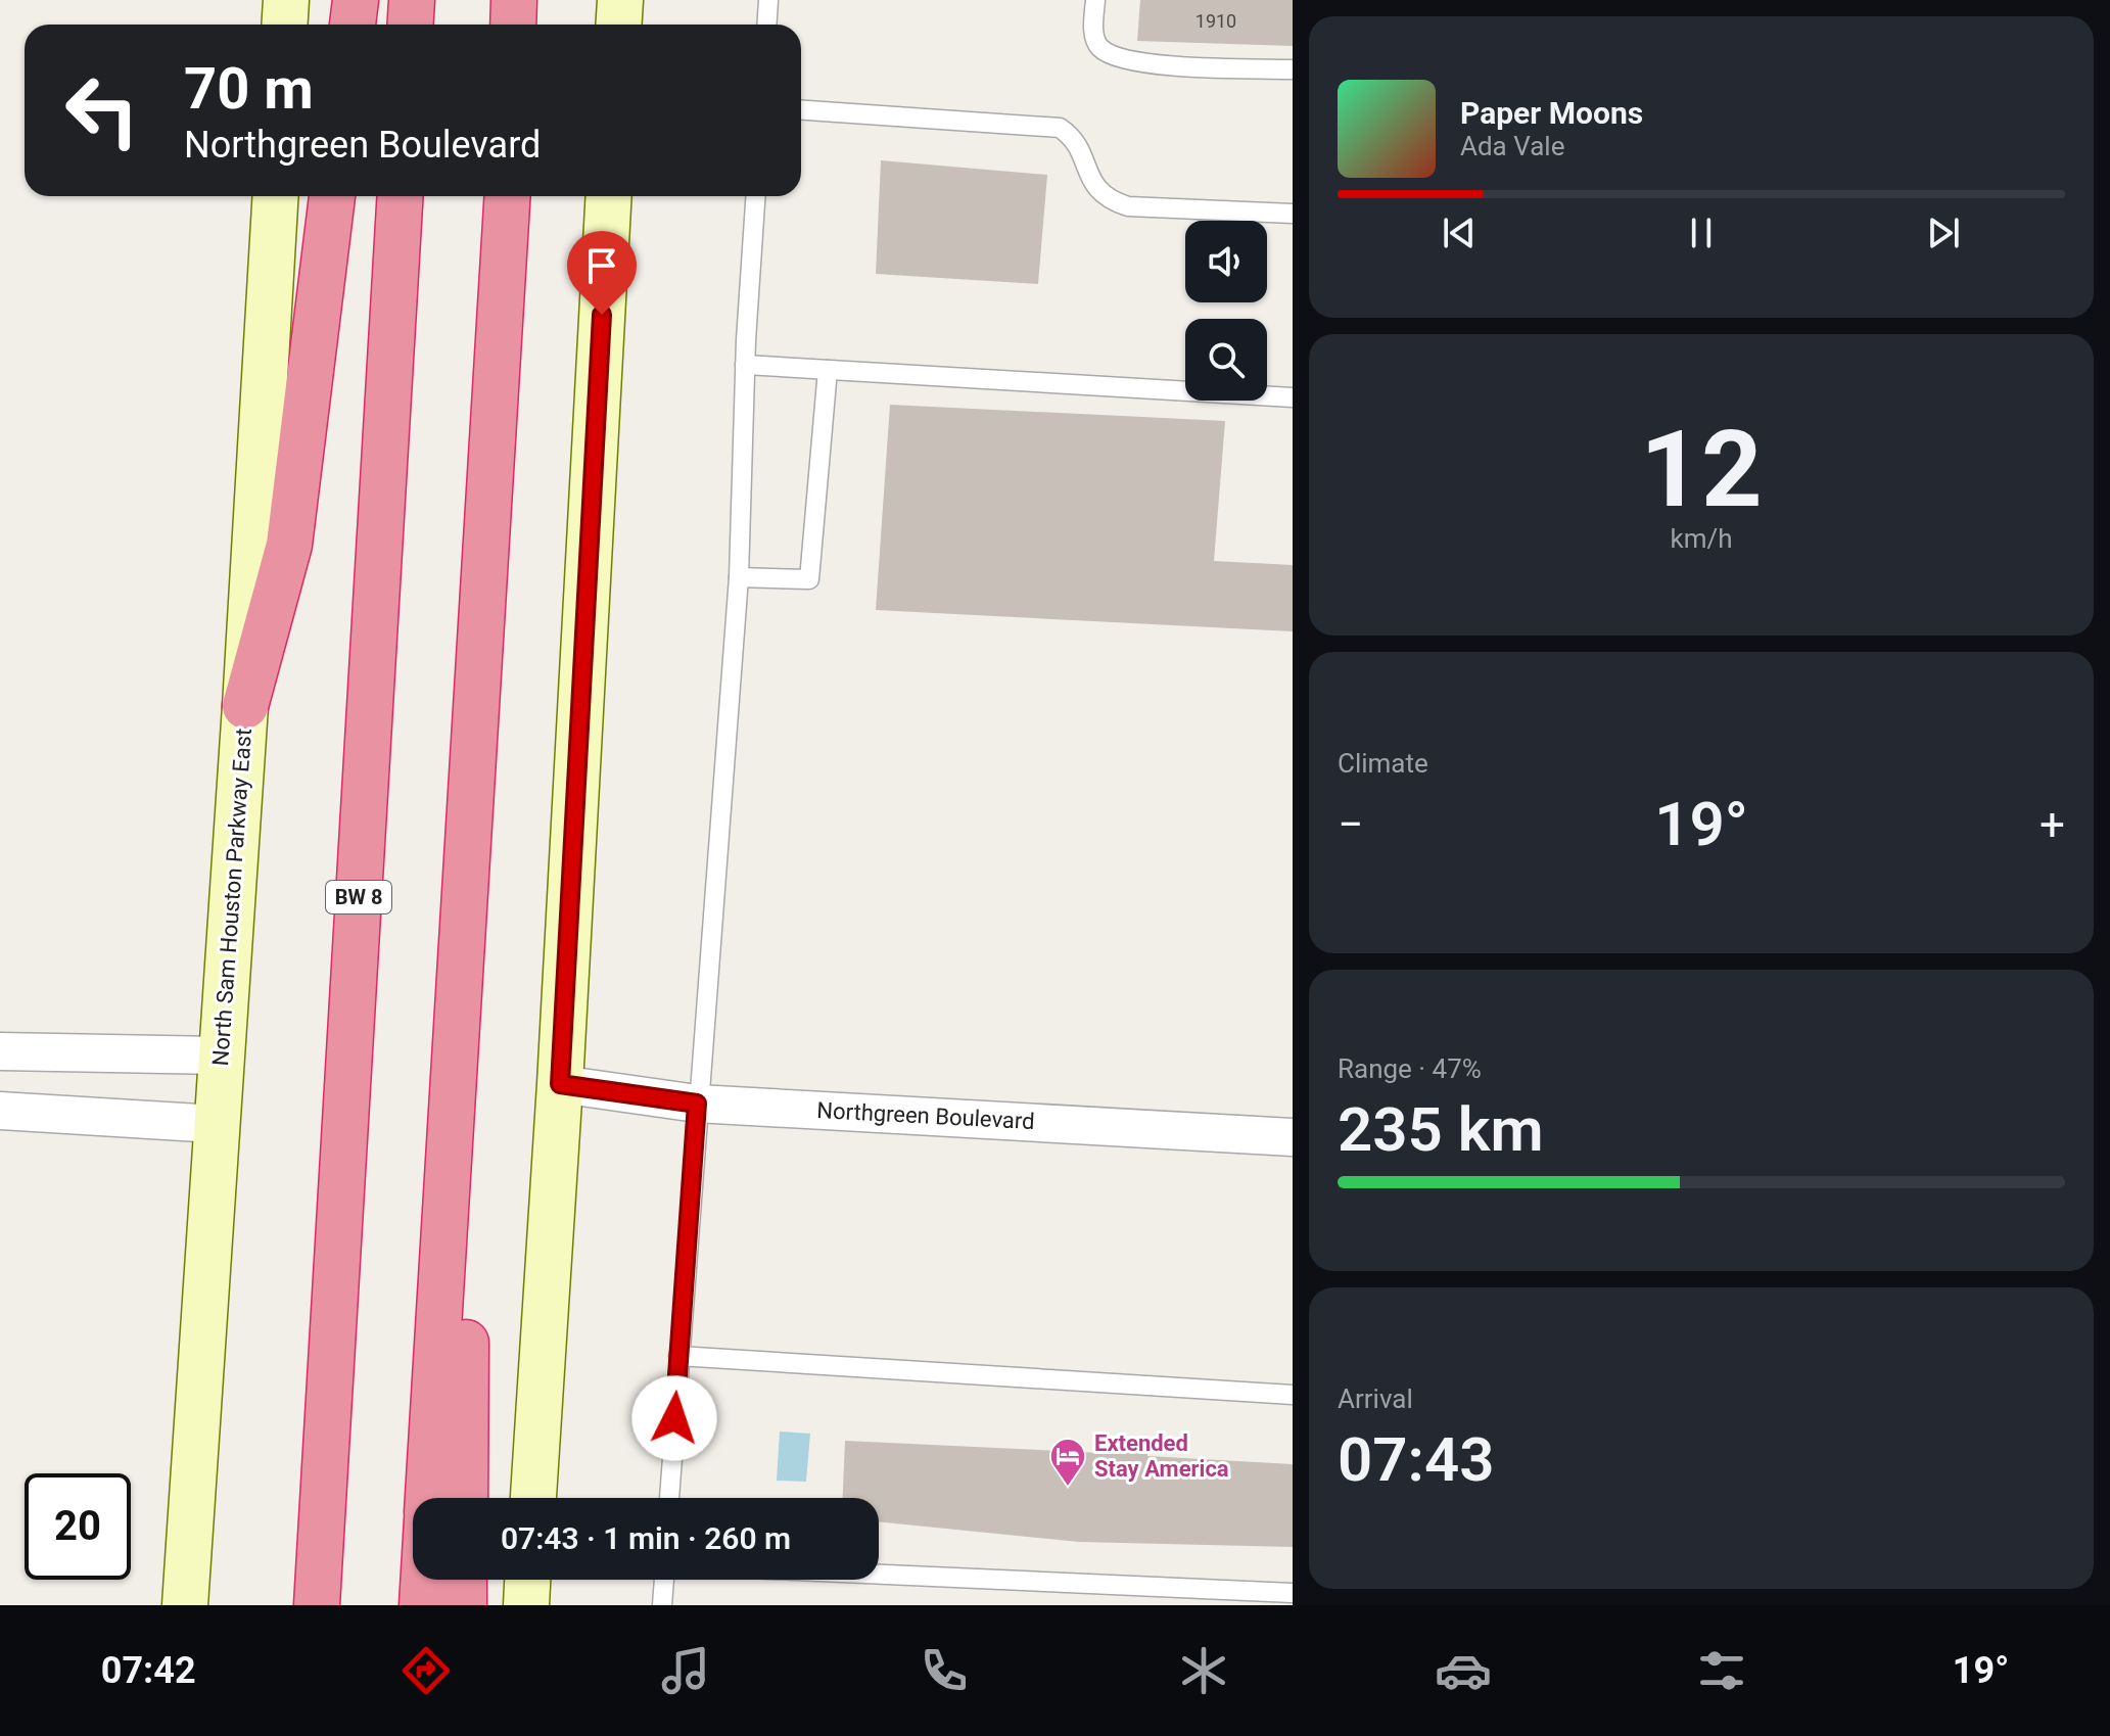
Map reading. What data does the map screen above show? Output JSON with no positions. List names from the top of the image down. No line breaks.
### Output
{"streets":{"highway":["BW 8"],"main road":["North Sam Houston Parkway East"],"street":["Northgreen Boulevard"]},"places":{"hotel":["Extended Stay America"]},"house_numbers":["1910"],"page":{"turn":["70 m","Northgreen Boulevard"],"song":["Paper Moons","Ada Vale"],"tile":[["12","km/h"],"Climate",["Range · 47%","235 km"],["Arrival","07:43"]],"heat":["−","19°","+"],"limit":"20","trip":"07:43 · 1 min · 260 m","tabs":["07:42","19°"]}}
